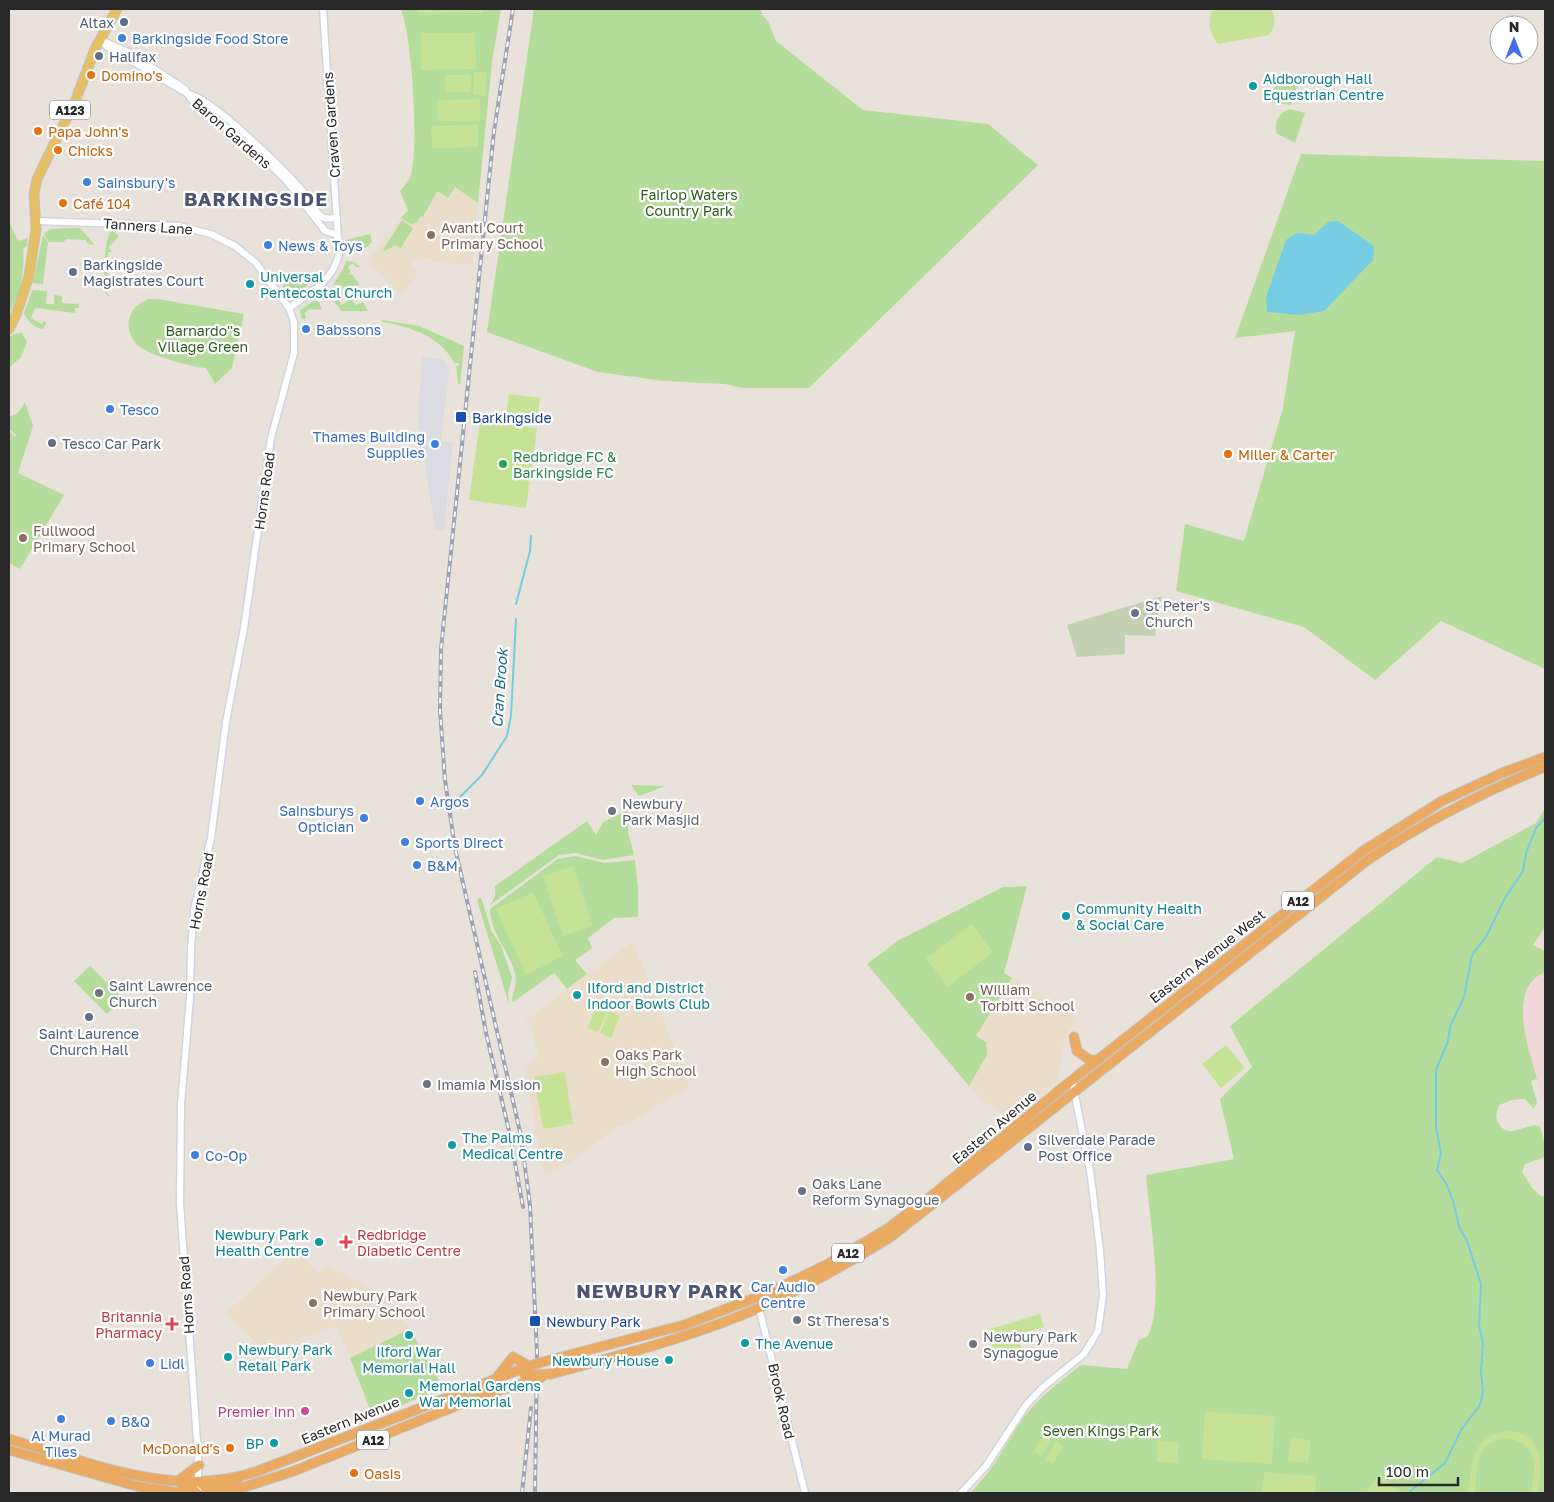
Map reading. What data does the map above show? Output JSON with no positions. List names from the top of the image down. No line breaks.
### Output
{"streets":{"highway":["A12","Eastern Avenue West","Eastern Avenue"],"main road":["A123"],"street":["Craven Gardens","Baron Gardens","Tanners Lane","Horns Road","Brook Road"]},"crossings":[["A123","Baron Gardens"],["A123","Tanners Lane"],["Craven Gardens","Baron Gardens"],["Craven Gardens","Tanners Lane"],["Craven Gardens","Horns Road"],["Tanners Lane","Horns Road"],["Horns Road","Eastern Avenue"],["Eastern Avenue West","Eastern Avenue"],["Eastern Avenue","Brook Road"]],"districts":["BARKINGSIDE","NEWBURY PARK"],"water":["Cran Brook"],"parks":["Fairlop Waters Country Park","Barnardo''s Village Green","Seven Kings Park"],"places":{"other":["Altax","Barkingside Food Store","Halifax","Domino's","Aldborough Hall Equestrian Centre","Papa John's","Chicks","Sainsbury's","Café 104","Avanti Court Primary School","News & Toys","Barkingside Magistrates Court","Universal Pentecostal Church","Babssons","Tesco","Tesco Car Park","Thames Building Supplies","Miller & Carter","Redbridge FC & Barkingside FC","Fullwood Primary School","St Peter's Church","Argos","Newbury Park Masjid","Sainsburys Optician","Sports Direct","B&M","Community Health & Social Care","Saint Lawrence Church","Ilford and District Indoor Bowls Club","William Torbitt School","Saint Laurence Church Hall","Oaks Park High School","Imamia Mission","The Palms Medical Centre","Silverdale Parade Post Office","Co-Op","Oaks Lane Reform Synagogue","Newbury Park Health Centre","Car Audio Centre","Newbury Park Primary School","St Theresa's","Ilford War Memorial Hall","The Avenue","Newbury Park Synagogue","Newbury Park Retail Park","Newbury House","Lidl","Memorial Gardens War Memorial","Premier Inn","Al Murad Tiles","B&Q","BP","McDonald's","Oasis"],"transit":["Barkingside","Newbury Park"],"health":["Redbridge Diabetic Centre","Britannia Pharmacy"]},"scale_bar":"100 m","north":"top"}
